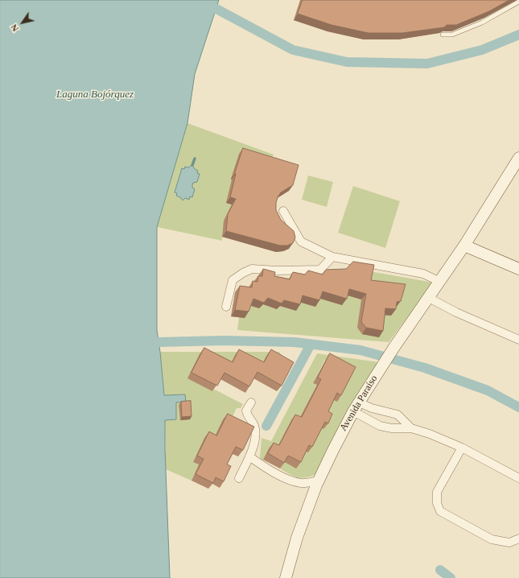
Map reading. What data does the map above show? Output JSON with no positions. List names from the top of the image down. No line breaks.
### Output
{"streets":{"street":["Avenida Paraíso"]},"water":["Laguna Bojórquez"],"north":"bottom left"}
